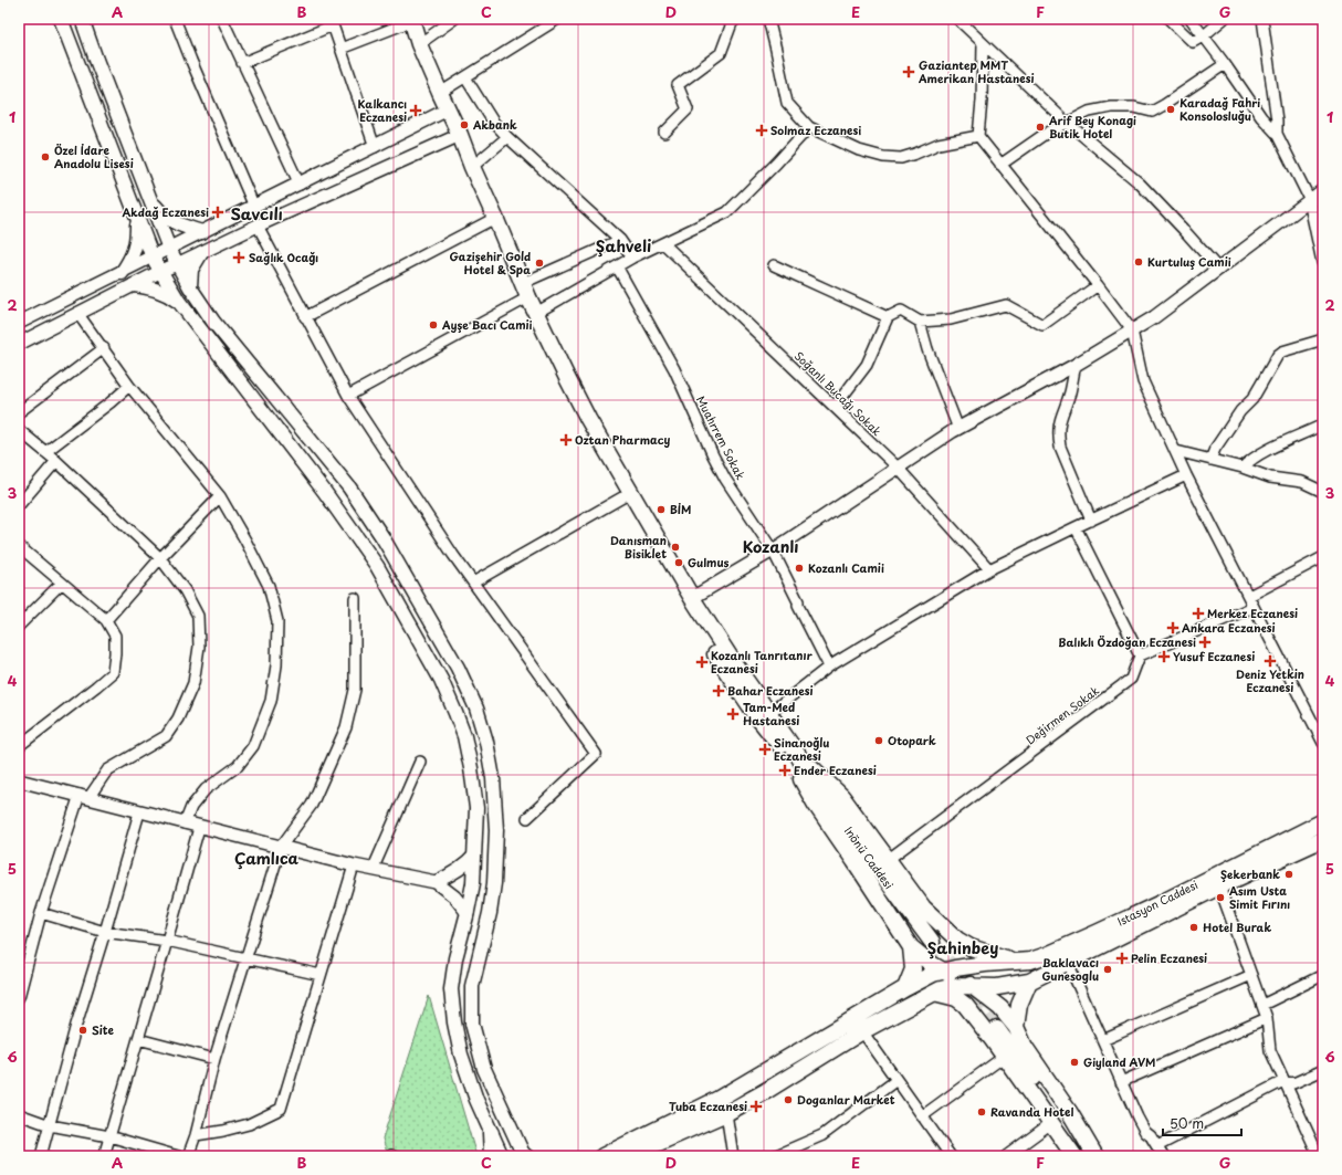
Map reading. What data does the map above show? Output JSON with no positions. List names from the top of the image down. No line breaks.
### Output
{"streets":{"main road":["Inönü Caddesi","Istasyon Caddesi"],"street":["Soğanlı Bucağı Sokak","Muahrrem Sokak","Değirmen Sokak"]},"districts":["Savcılı","Şahveli","Kozanlı","Çamlıca","Şahinbey"],"places":{"health":["Gaziantep MMT Amerikan Hastanesi","Kalkancı Eczanesi","Solmaz Eczanesi","Akdağ Eczanesi","Sağlık Ocağı","Oztan Pharmacy","Merkez Eczanesi","Ankara Eczanesi","Balıklı Özdoğan Eczanesi","Yusuf Eczanesi","Deniz Yetkin Eczanesi","Kozanlı Tanrıtanır Eczanesi","Bahar Eczanesi","Tam-Med Hastanesi","Sinanoğlu Eczanesi","Ender Eczanesi","Pelin Eczanesi","Tuba Eczanesi"],"other":["Karadağ Fahri Konsolosluğu","Akbank","Arif Bey Konagi Butik Hotel","Özel İdare Anadolu Lisesi","Kurtuluş Camii","Gazişehir Gold Hotel & Spa","Ayşe Bacı Camii","BİM","Danısman Bisiklet","Gulmus","Kozanlı Camii","Otopark","Şekerbank","Asım Usta Simit Fırını","Hotel Burak","Baklavacı Gunesoglu","Site","Giyland AVM","Doganlar Market","Ravanda Hotel"]},"scale_bar":"50 m","grid":{"columns":["A","B","C","D","E","F","G"],"rows":["1","2","3","4","5","6"]}}
